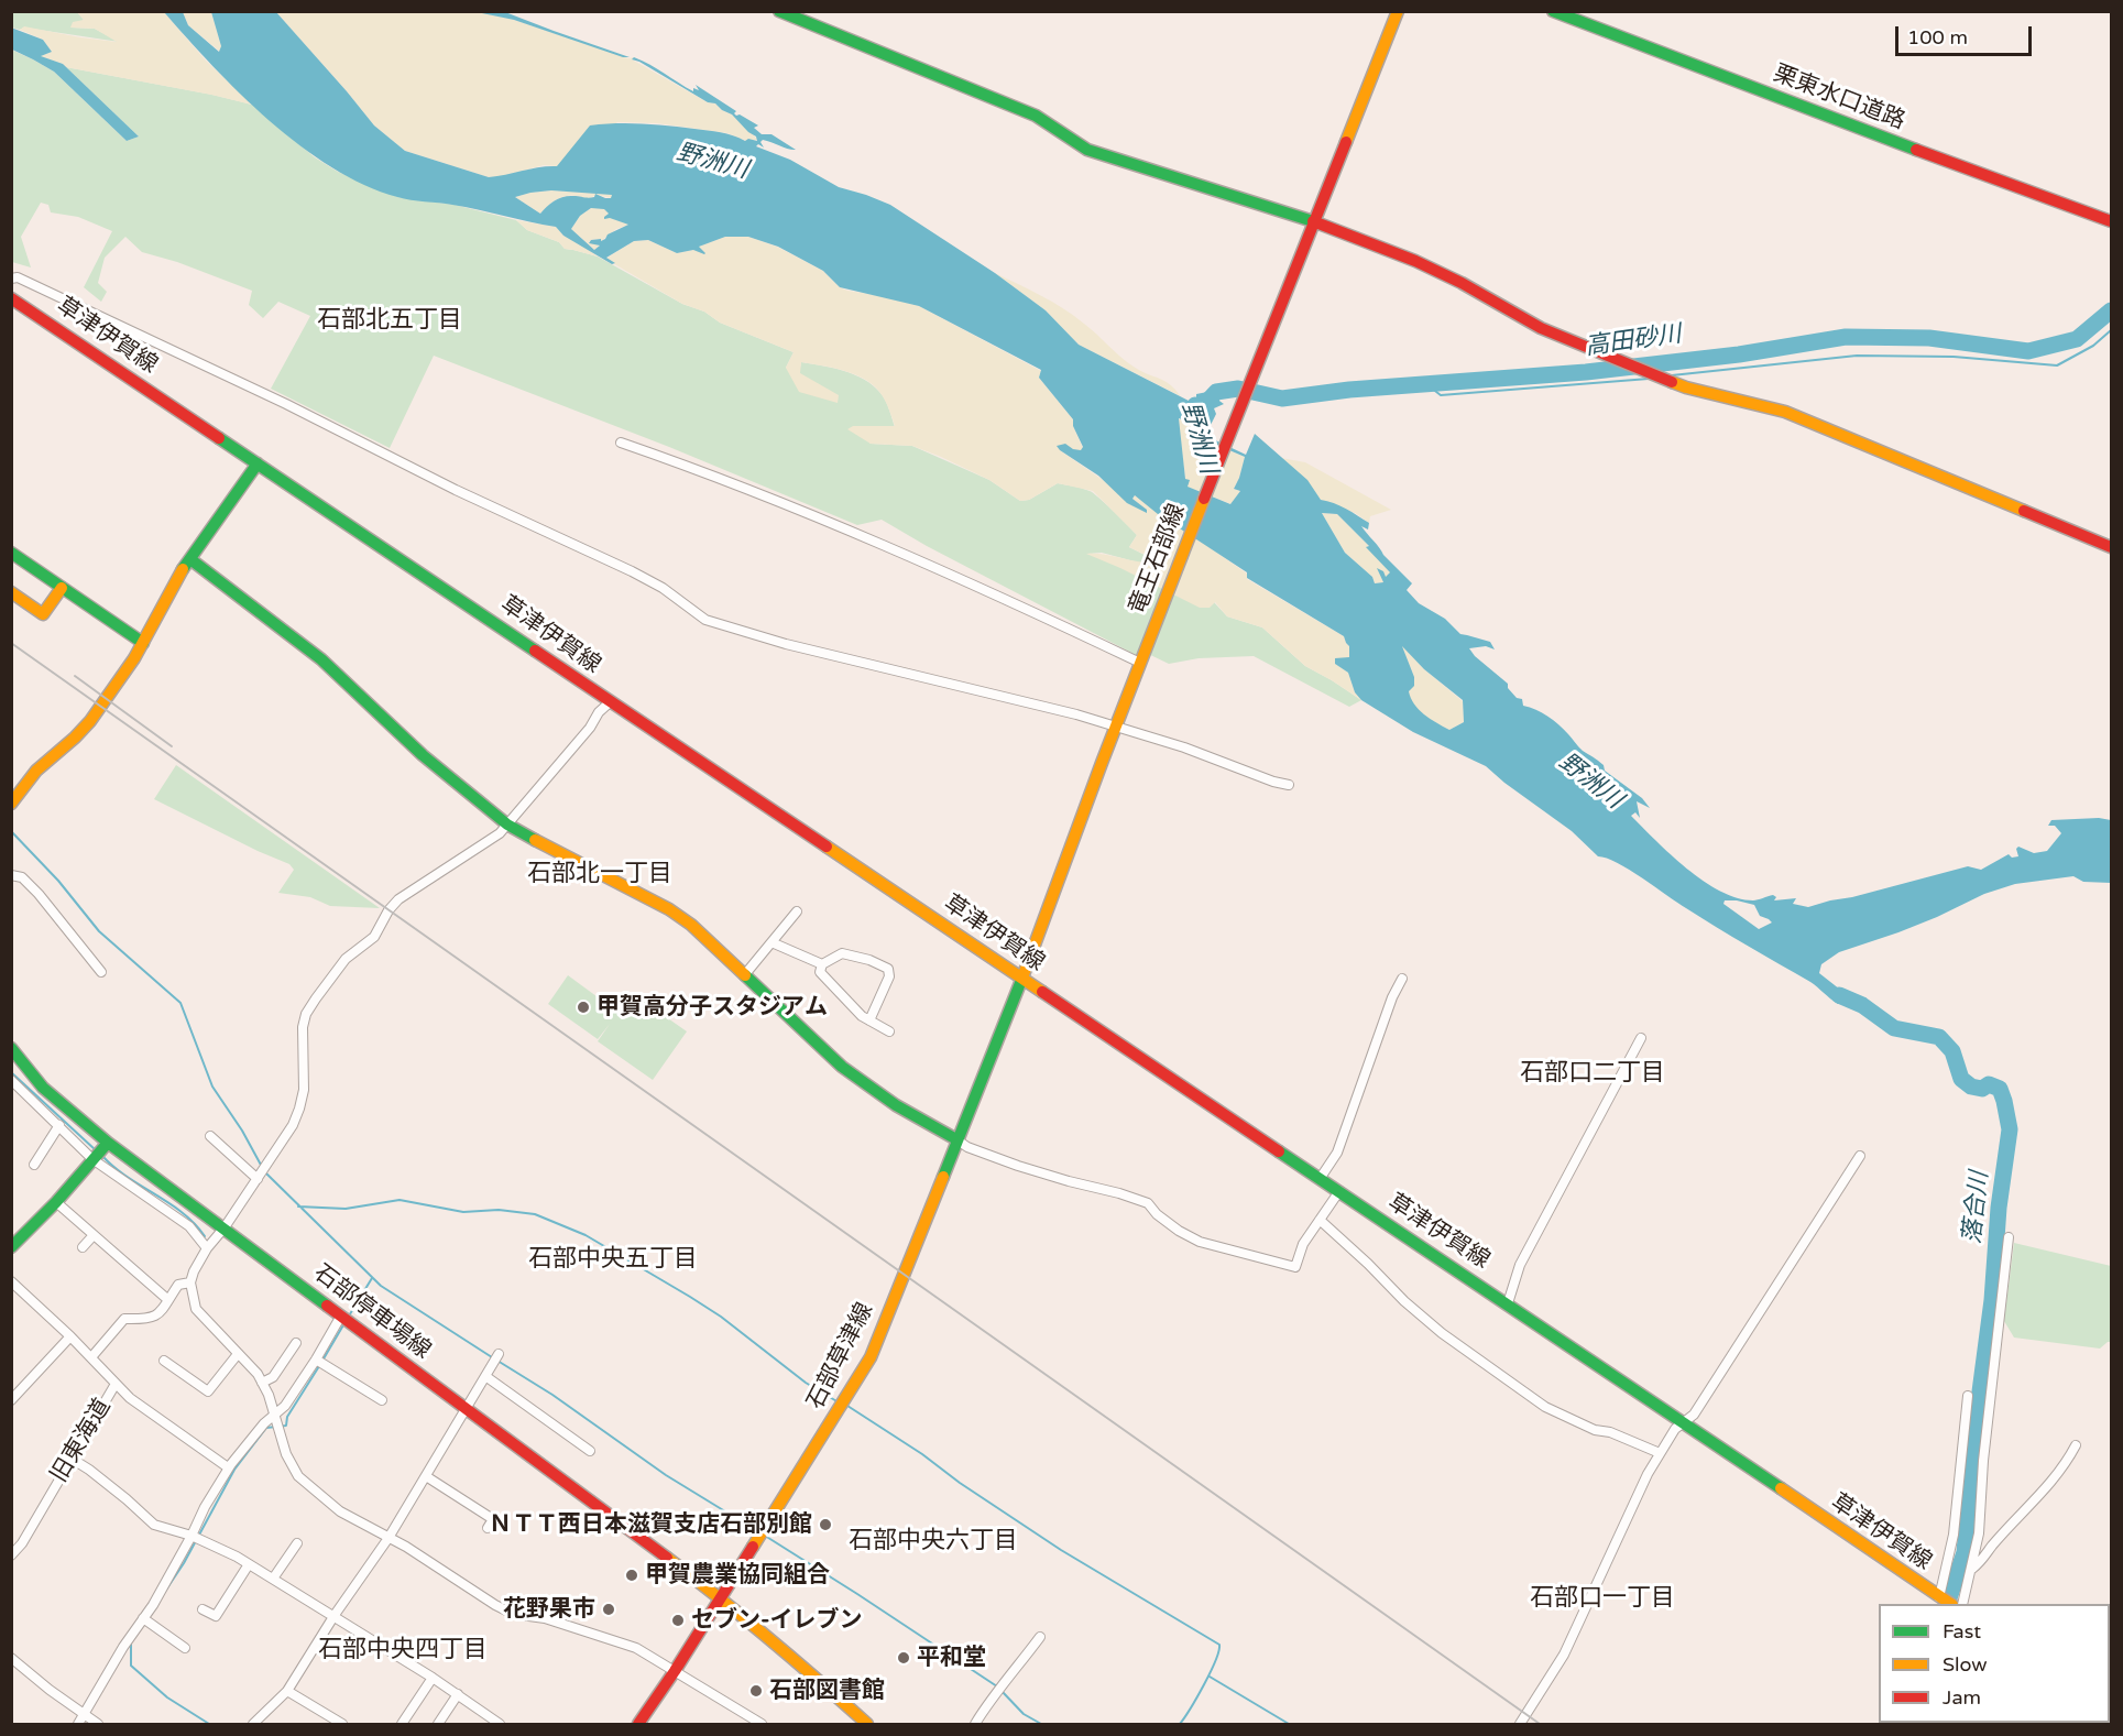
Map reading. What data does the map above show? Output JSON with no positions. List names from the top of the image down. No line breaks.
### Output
{"streets":{"main road":["栗東水口道路","草津伊賀線","竜王石部線","石部停車場線","石部草津線"],"street":["旧東海道"]},"crossings":[["草津伊賀線","竜王石部線"],["草津伊賀線","石部草津線"],["竜王石部線","石部草津線"],["石部停車場線","石部草津線"]],"districts":["石部北五丁目","石部北一丁目","石部口二丁目","石部中央五丁目","石部中央六丁目","石部口一丁目","石部中央四丁目"],"water":["野洲川","高田砂川","落合川"],"places":["甲賀高分子スタジアム","ＮＴＴ西日本滋賀支店石部別館","甲賀農業協同組合","花野果市","セブン-イレブン","平和堂","石部図書館"],"legend":["Fast","Slow","Jam"],"scale_bar":"100 m"}
